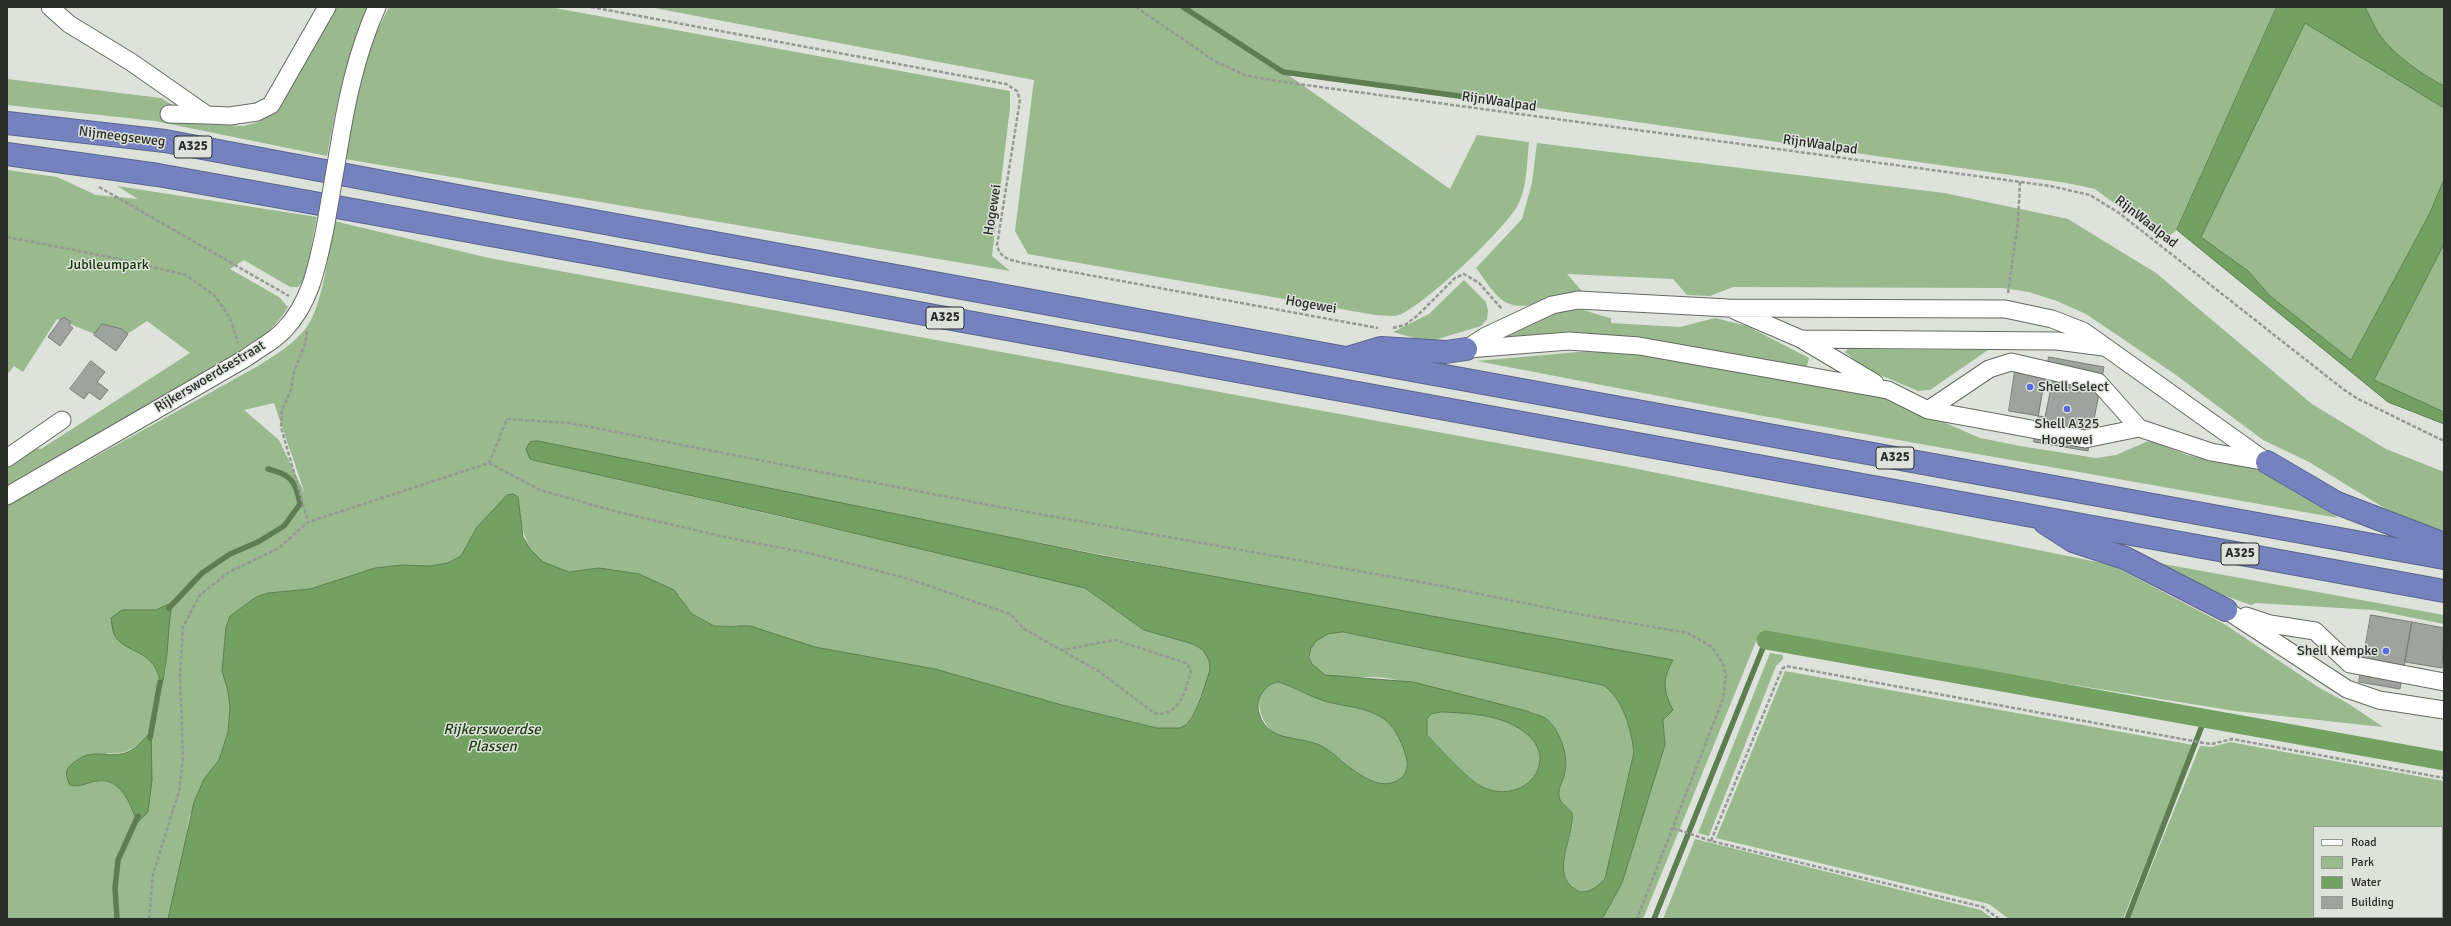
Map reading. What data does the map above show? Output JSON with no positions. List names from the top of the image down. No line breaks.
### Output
{"streets":{"highway":["Nijmeegseweg","A325"],"street":["Rijkerswoerdsestraat"],"path":["RijnWaalpad","Hogewei"]},"crossings":[["Nijmeegseweg","A325"]],"water":["Rijkerswoerdse Plassen"],"parks":["Jubileumpark"],"places":["Shell Select","Shell A325 Hogewei","Shell Kempke"],"legend":["Road","Park","Water","Building"]}
